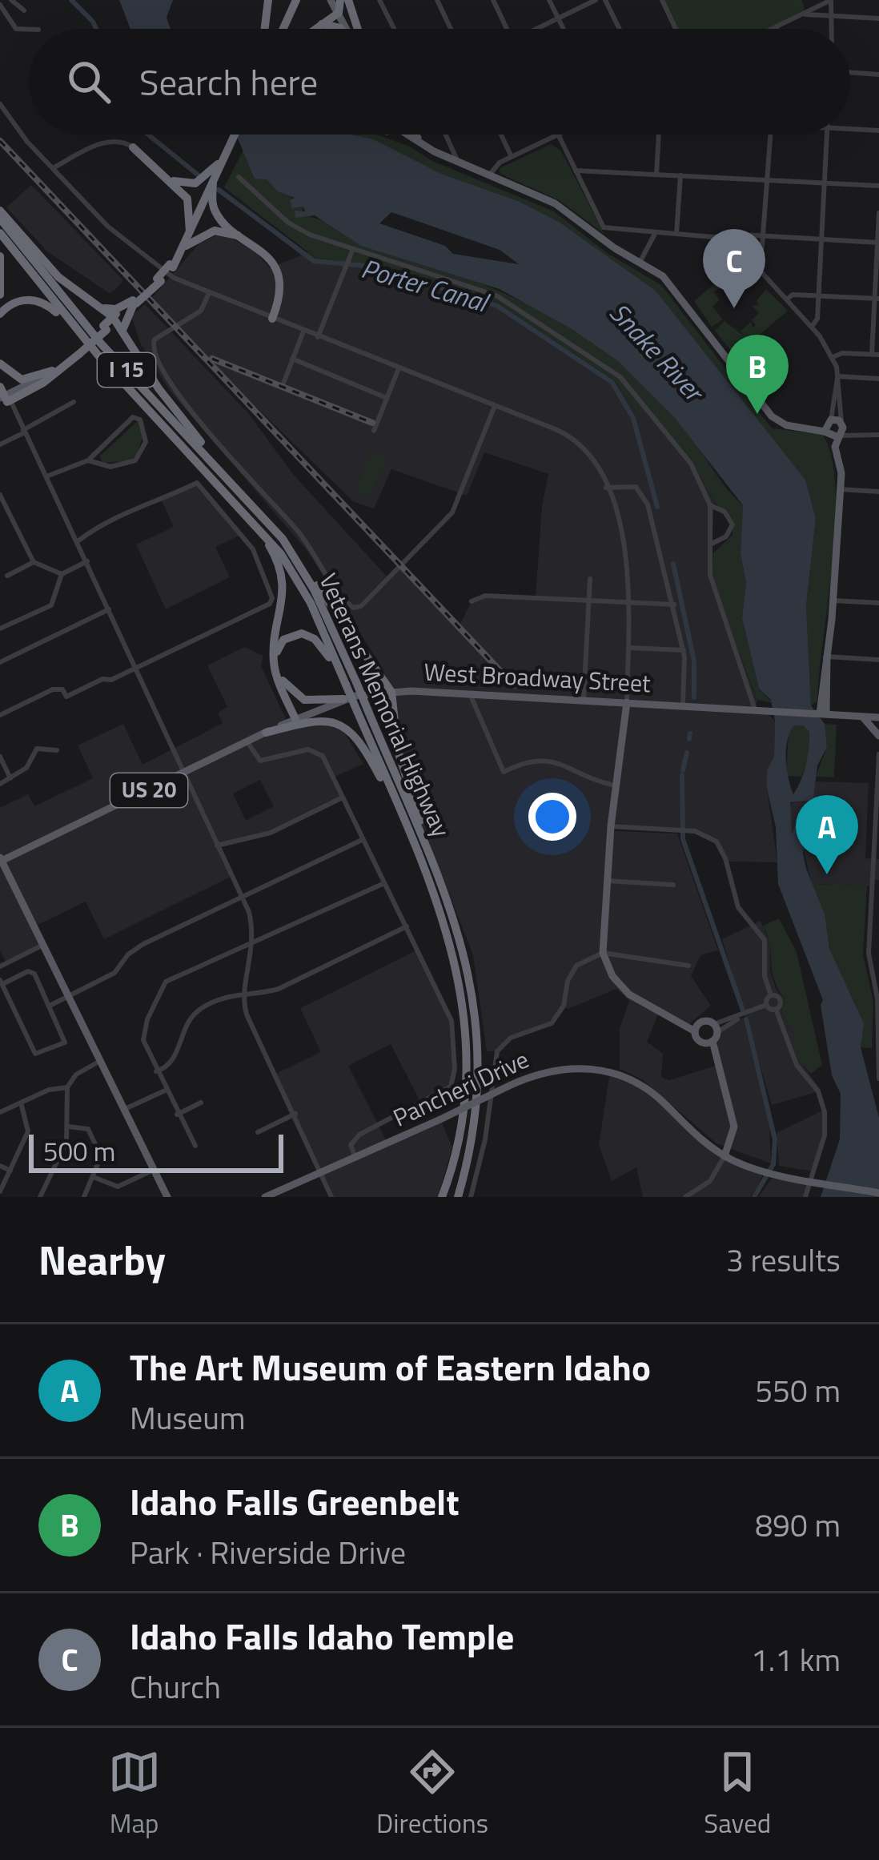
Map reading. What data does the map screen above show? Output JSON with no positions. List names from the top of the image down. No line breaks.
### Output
{"streets":{"highway":["I 15","Veterans Memorial Highway"],"main road":["West Broadway Street","US 20","Pancheri Drive"]},"water":["Porter Canal","Snake River"],"scale_bar":"500 m","page":{"search":"Search here","pins":["C","B","A"],"scale":"500 m","heading":["Nearby","3 results"],"list":[{"mark":"A","name":"The Art Museum of Eastern Idaho","note":"Museum","value":"550 m"},{"mark":"B","name":"Idaho Falls Greenbelt","note":"Park · Riverside Drive","value":"890 m"},{"mark":"C","name":"Idaho Falls Idaho Temple","note":"Church","value":"1.1 km"}],"nav":["Map","Directions","Saved"]}}
